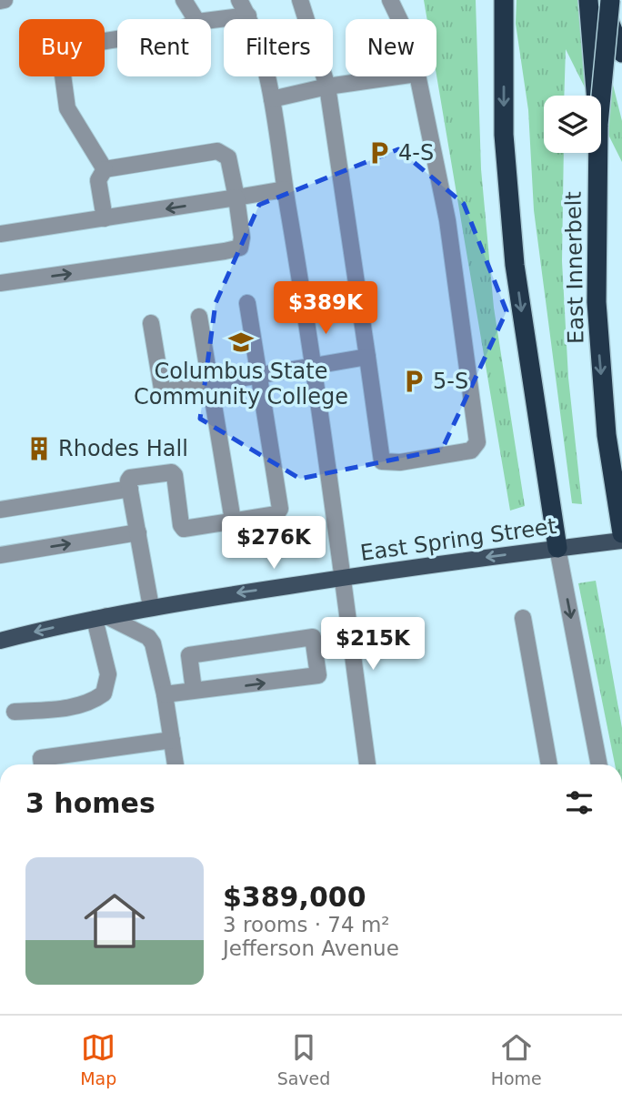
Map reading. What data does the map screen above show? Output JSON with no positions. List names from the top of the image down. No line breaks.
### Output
{"streets":{"highway":["East Innerbelt"],"main road":["East Spring Street"]},"one_way":["East Spring Street"],"places":{"parking":["4-S","5-S"],"school or university":["Columbus State Community College"],"building":["Rhodes Hall"]},"page":{"chip":["Buy","Rent","Filters","New"],"price":["$389K","$276K","$215K"],"heading":"3 homes","list":[{"name":"$389,000","note":"3 rooms · 74 m² · Jefferson Avenue"}],"tabs":["Map","Saved","Home"]}}
